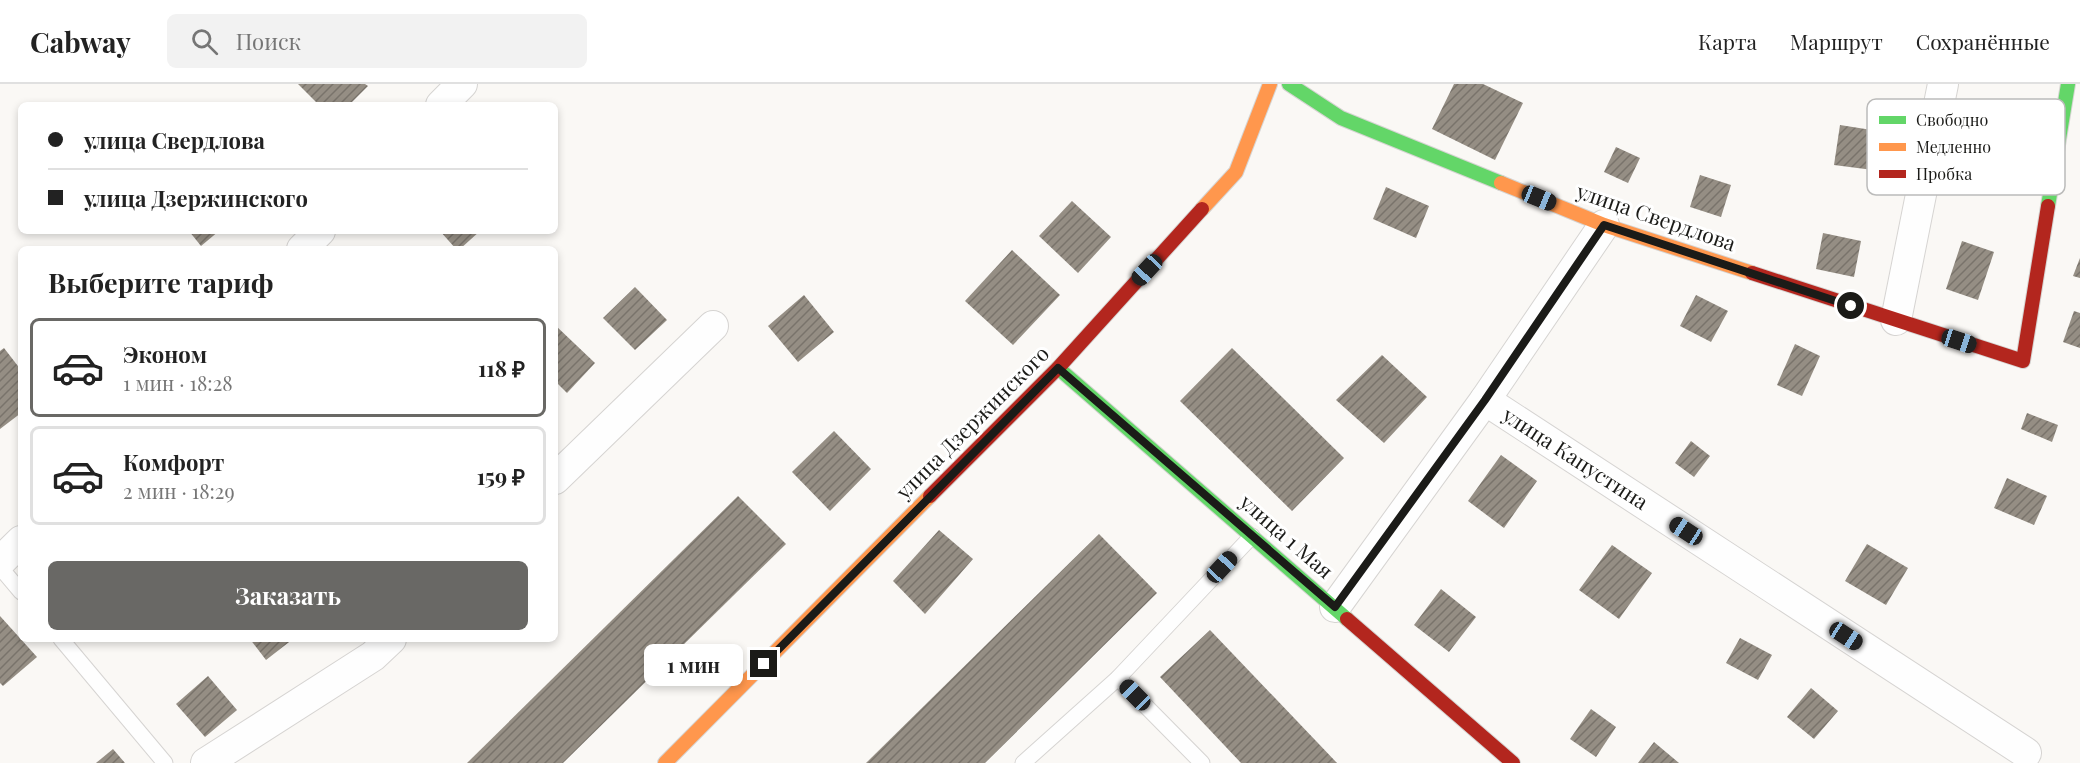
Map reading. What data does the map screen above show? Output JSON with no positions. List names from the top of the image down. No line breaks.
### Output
{"streets":{"street":["улица Свердлова","улица Дзержинского","улица Капустина","улица 1 Мая"]},"crossings":[["улица Дзержинского","улица 1 Мая"]],"legend":["Свободно","Медленно","Пробка"],"page":{"header":"Cabway","search":"Поиск","nav":["Карта","Маршрут","Сохранённые"],"banner":["улица Свердлова","улица Дзержинского"],"heading":"Выберите тариф","list":[{"name":"Эконом","note":"1 мин · 18:28","value":"118 ₽"},{"name":"Комфорт","note":"2 мин · 18:29","value":"159 ₽"}],"buttons":"Заказать","bubble":"1 мин"}}
